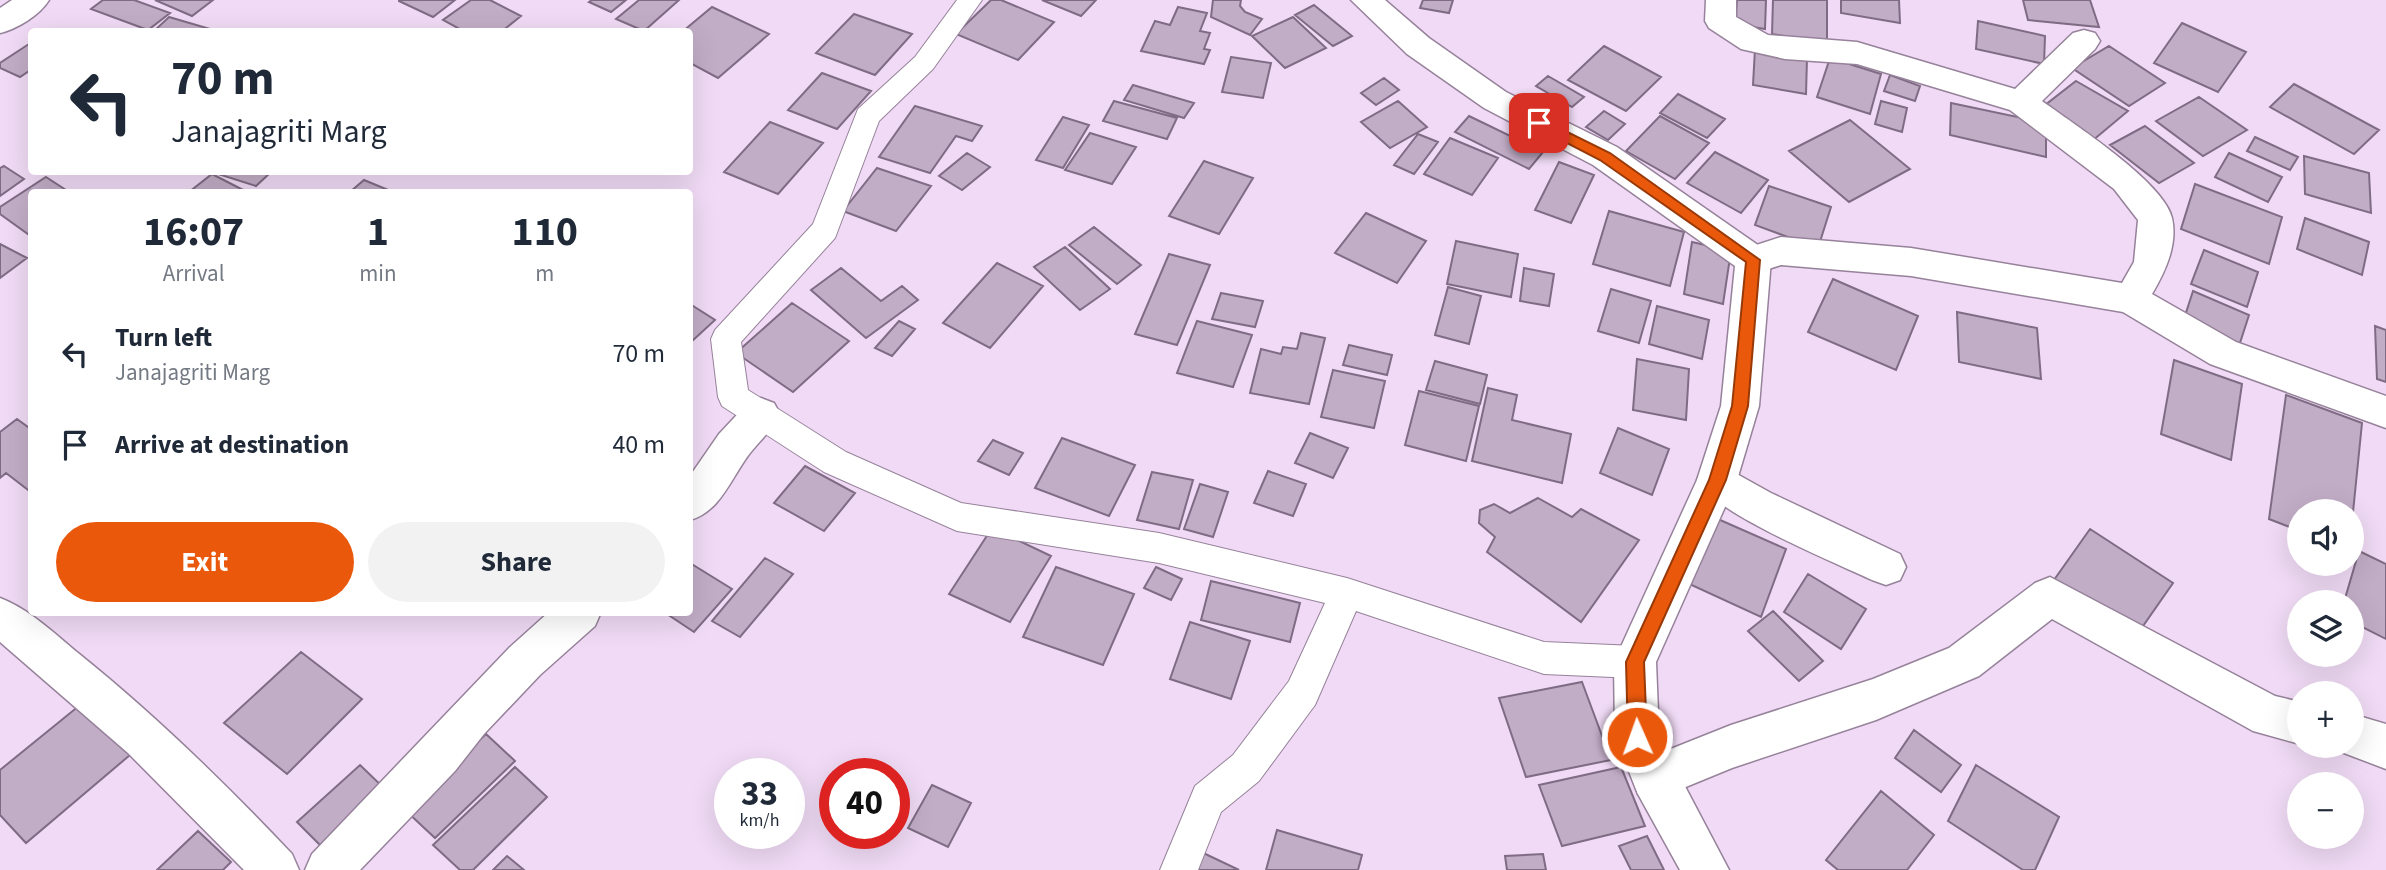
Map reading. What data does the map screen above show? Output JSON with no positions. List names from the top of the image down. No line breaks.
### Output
{"page":{"turn":["70 m","Janajagriti Marg"],"eta":["16:07","Arrival","1","min","110","m"],"list":[{"name":"Turn left","note":"Janajagriti Marg","value":"70 m"},{"name":"Arrive at destination","value":"40 m"}],"map_buttons":["+","−"],"buttons":["Exit","Share"],"speed":"33 km/h","limit":"40"}}
